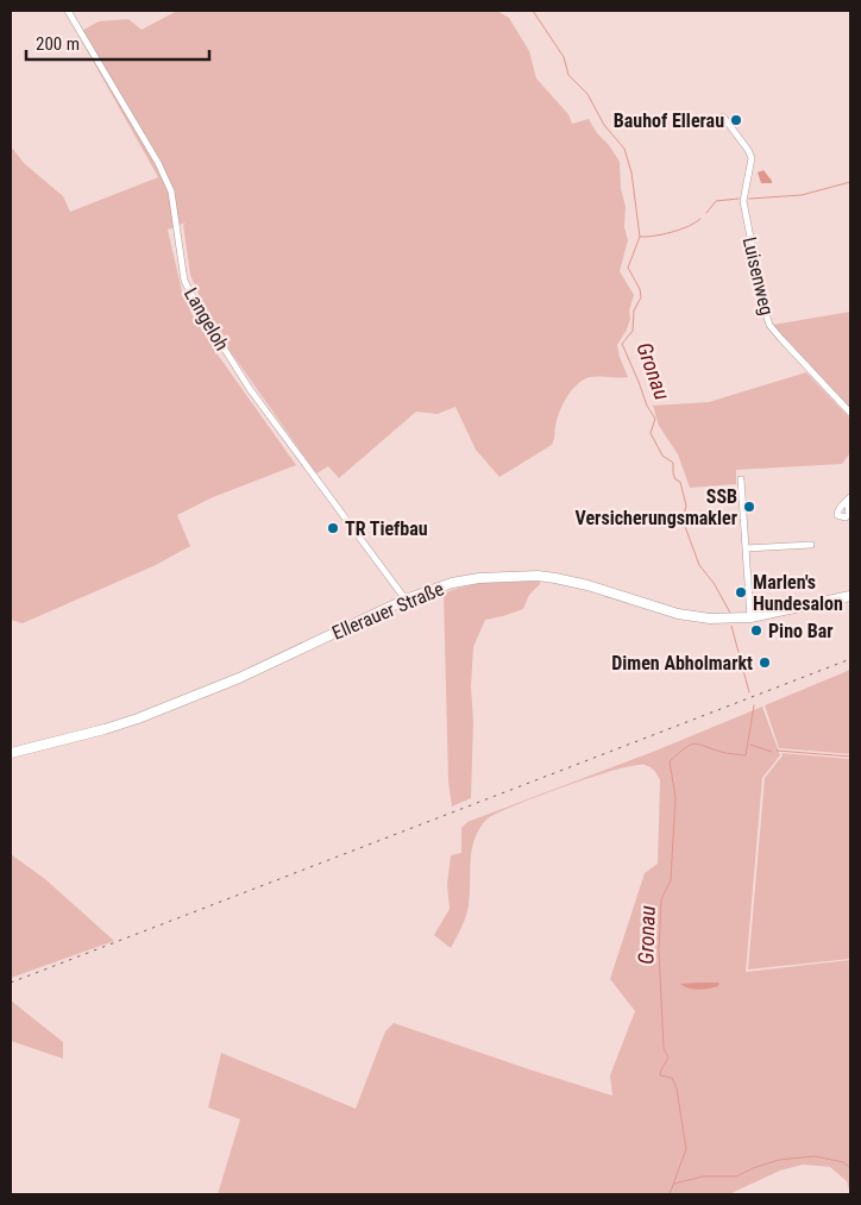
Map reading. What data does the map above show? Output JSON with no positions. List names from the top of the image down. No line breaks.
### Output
{"streets":{"main road":["Ellerauer Straße"],"street":["Luisenweg","Langeloh"]},"crossings":[["Langeloh","Ellerauer Straße"]],"water":["Gronau"],"places":["Bauhof Ellerau","SSB Versicherungsmakler","TR Tiefbau","Marlen's Hundesalon","Pino Bar","Dimen Abholmarkt"],"scale_bar":"200 m"}
